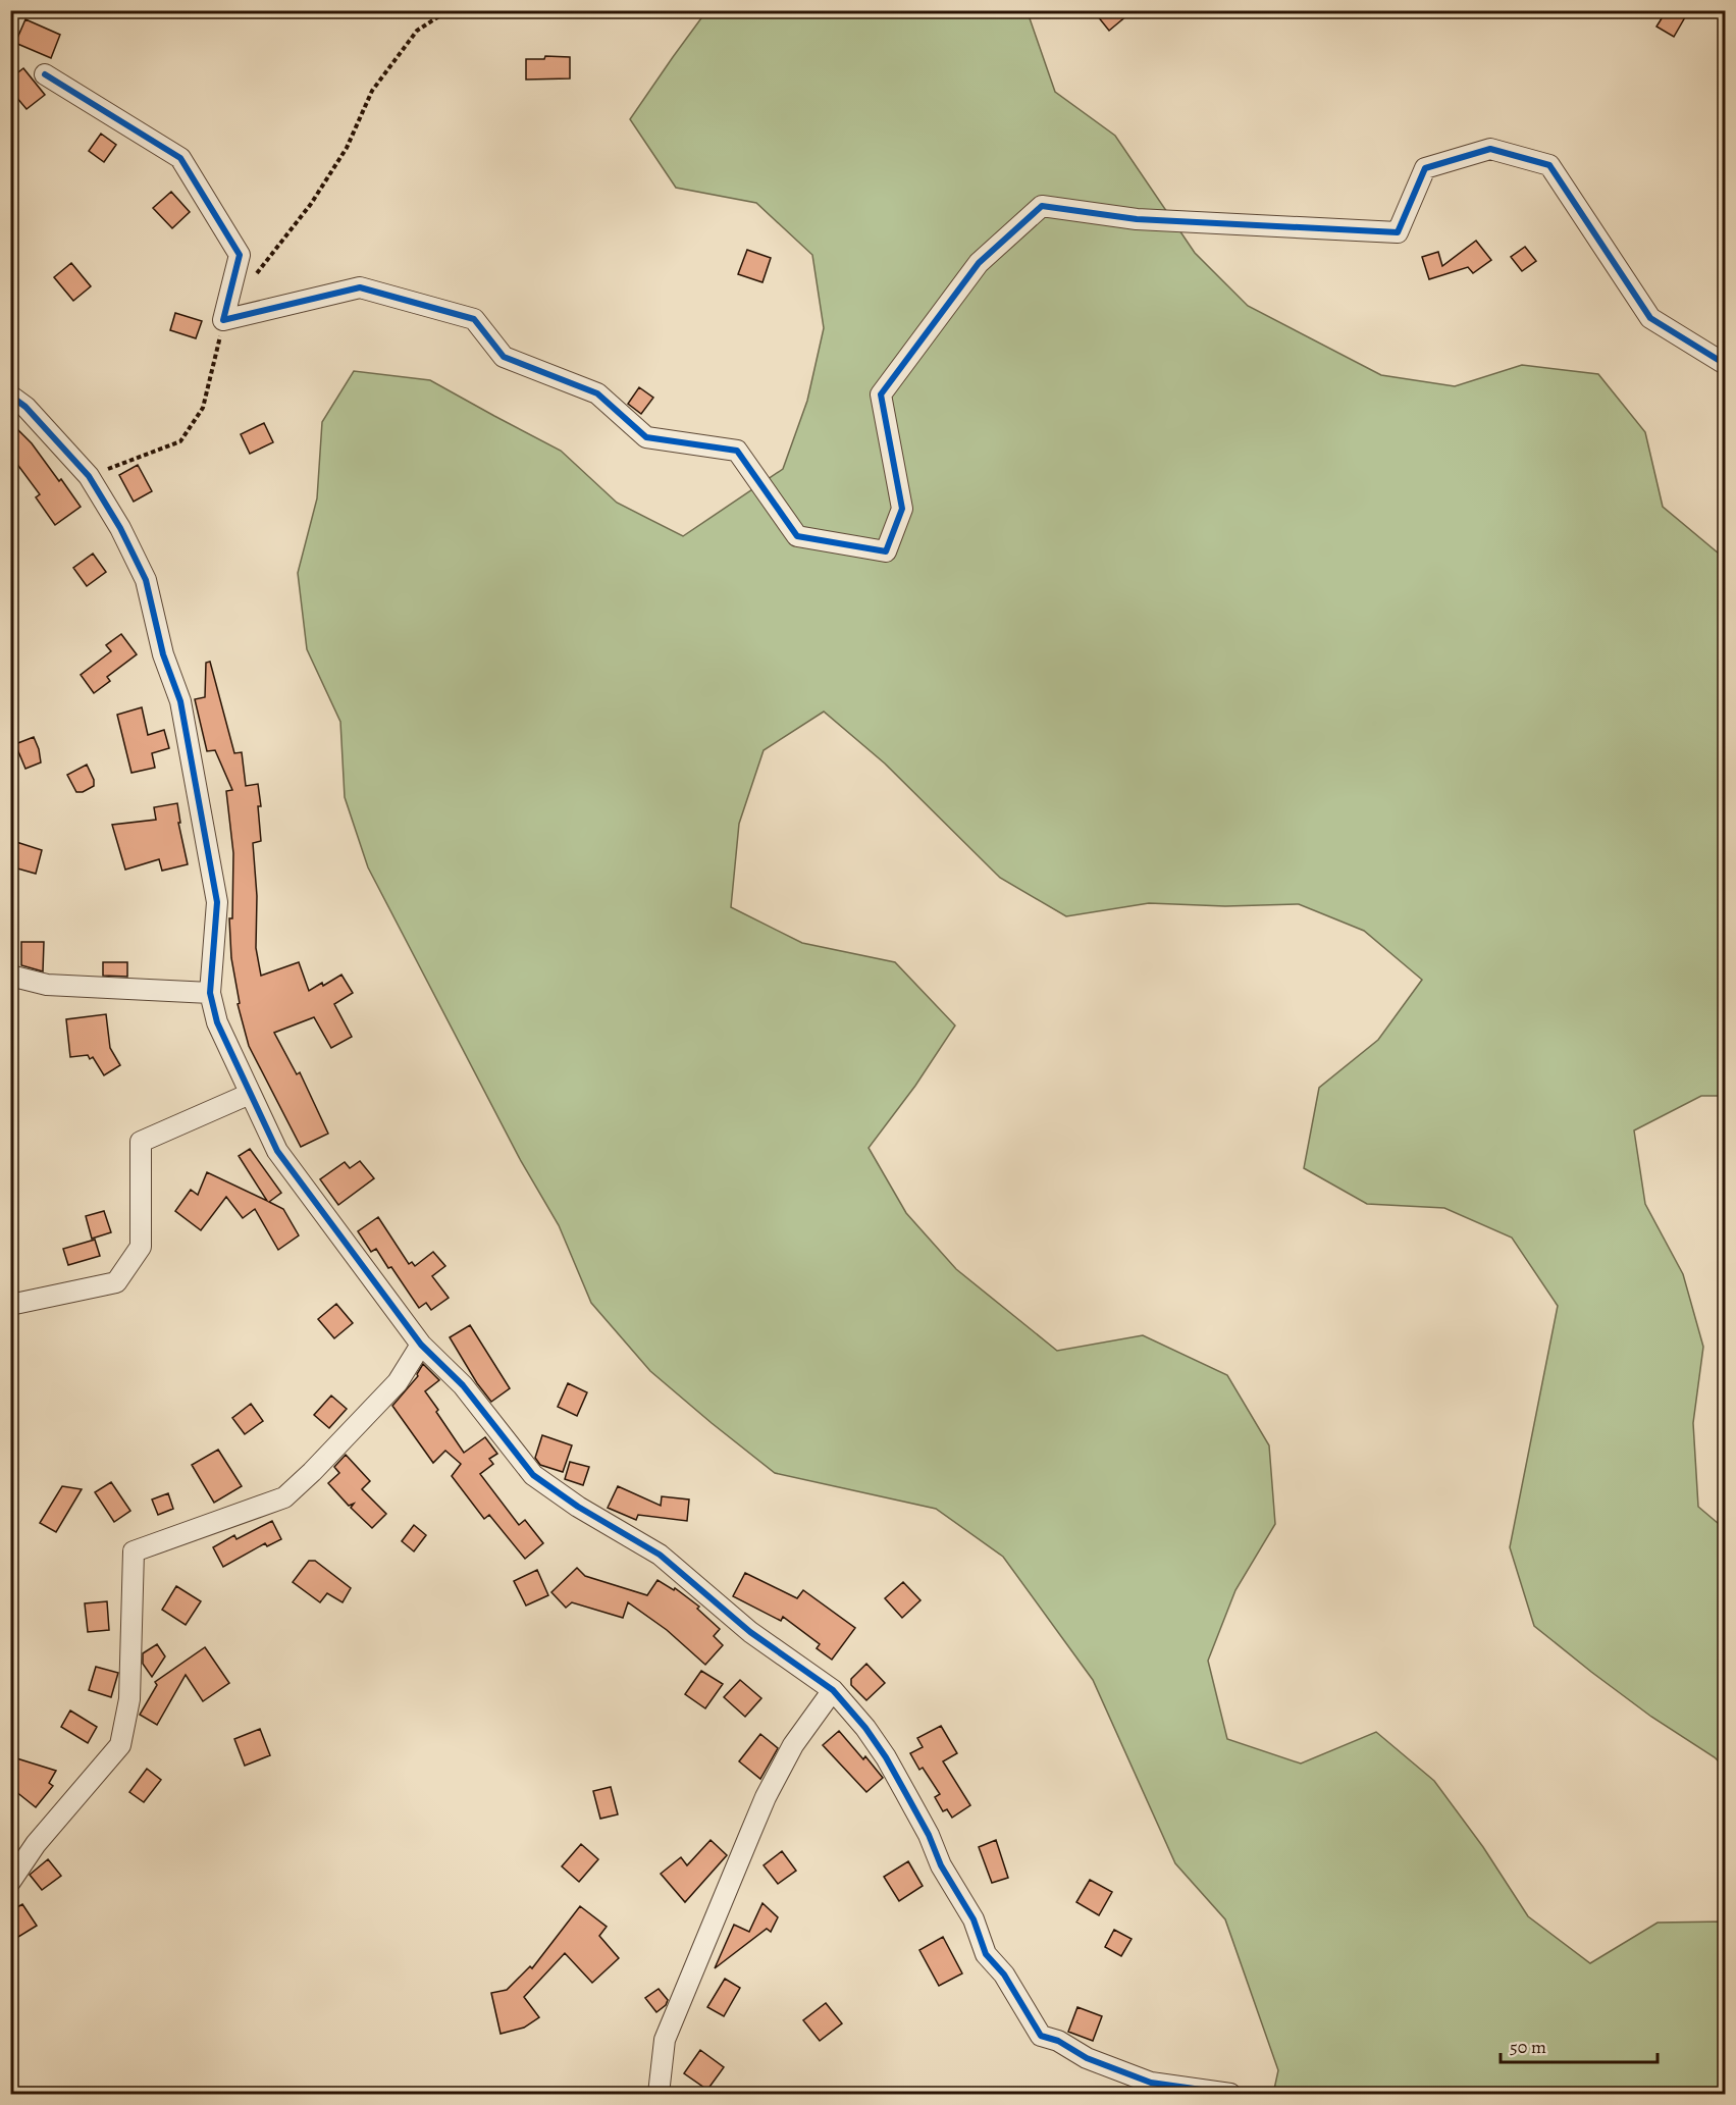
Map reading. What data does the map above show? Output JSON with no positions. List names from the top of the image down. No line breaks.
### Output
{"scale_bar":"50 m"}
